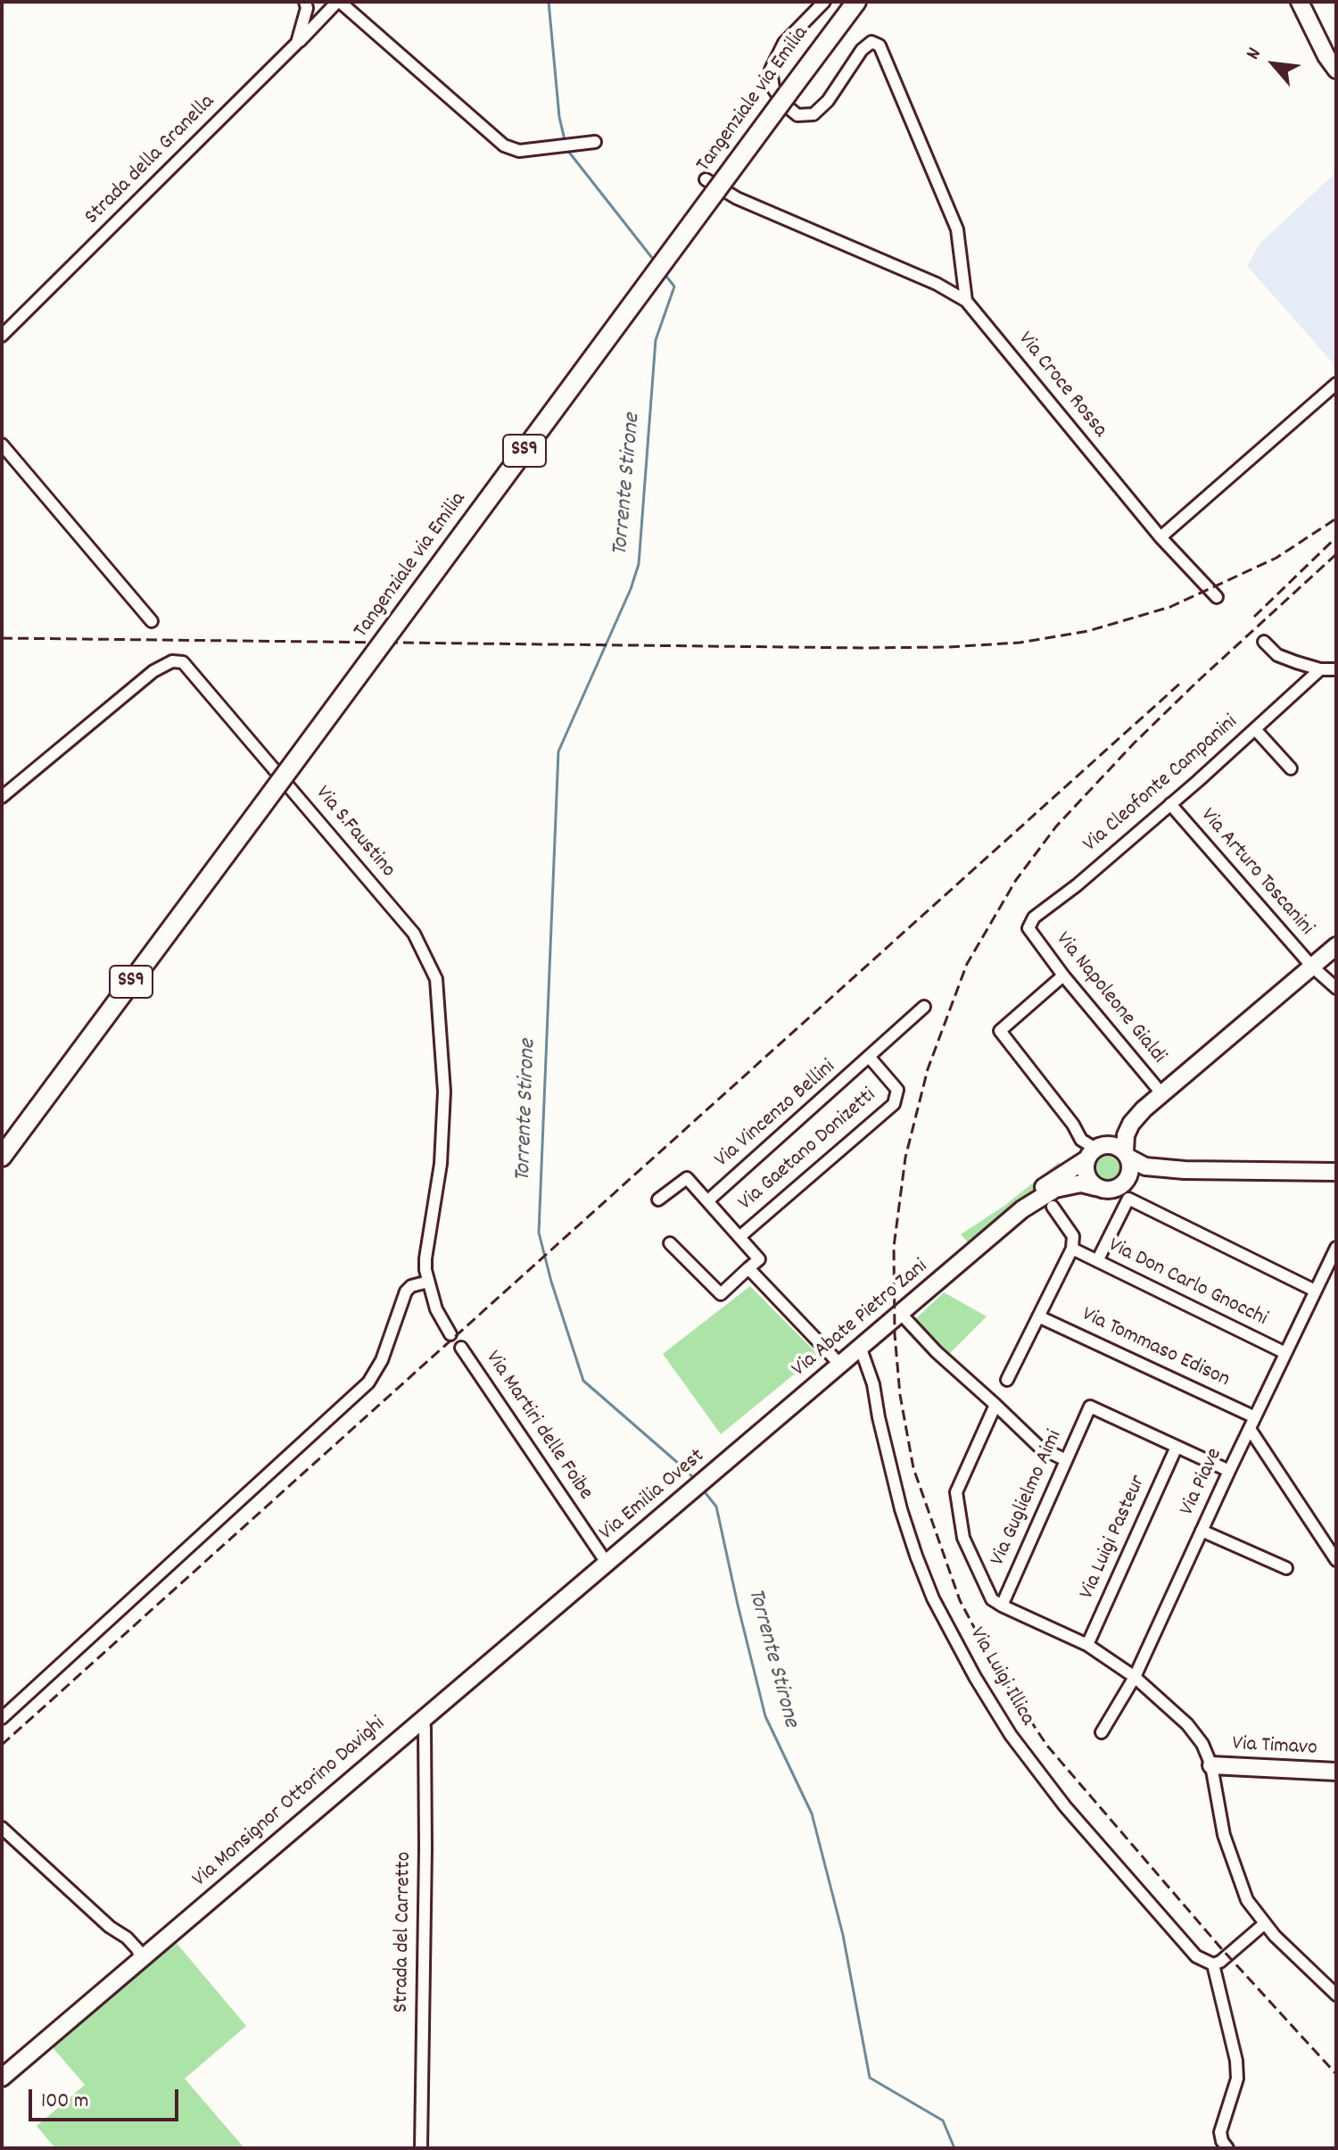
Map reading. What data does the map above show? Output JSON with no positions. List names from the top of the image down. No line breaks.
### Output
{"streets":{"main road":["Tangenziale via Emilia","SS9","Via Abate Pietro Zani","Via Emilia Ovest","Via Timavo","Via Monsignor Ottorino Davighi"],"street":["Strada della Granella","Via Croce Rossa","Via Cleofonte Campanini","Via S.Faustino","Via Arturo Toscanini","Via Napoleone Gialdi","Via Vincenzo Bellini","Via Gaetano Donizetti","Via Don Carlo Gnocchi","Via Tommaso Edison","Via Martiri delle Foibe","Via Piave","Via Guglielmo Aimi","Via Luigi Pasteur","Via Luigi Illica","Strada del Carretto"]},"crossings":[["Via Cleofonte Campanini","Via Arturo Toscanini"],["Via Cleofonte Campanini","Via Napoleone Gialdi"],["Via Arturo Toscanini","Via Abate Pietro Zani"],["Via Napoleone Gialdi","Via Abate Pietro Zani"],["Via Vincenzo Bellini","Via Gaetano Donizetti"],["Via Don Carlo Gnocchi","Via Piave"],["Via Abate Pietro Zani","Via Emilia Ovest"],["Via Abate Pietro Zani","Via Luigi Illica"],["Via Tommaso Edison","Via Piave"],["Via Martiri delle Foibe","Via Emilia Ovest"],["Via Martiri delle Foibe","Via Monsignor Ottorino Davighi"],["Via Emilia Ovest","Via Monsignor Ottorino Davighi"],["Via Guglielmo Aimi","Via Luigi Pasteur"],["Via Monsignor Ottorino Davighi","Strada del Carretto"]],"water":["Torrente Stirone"],"scale_bar":"100 m","north":"top left"}
